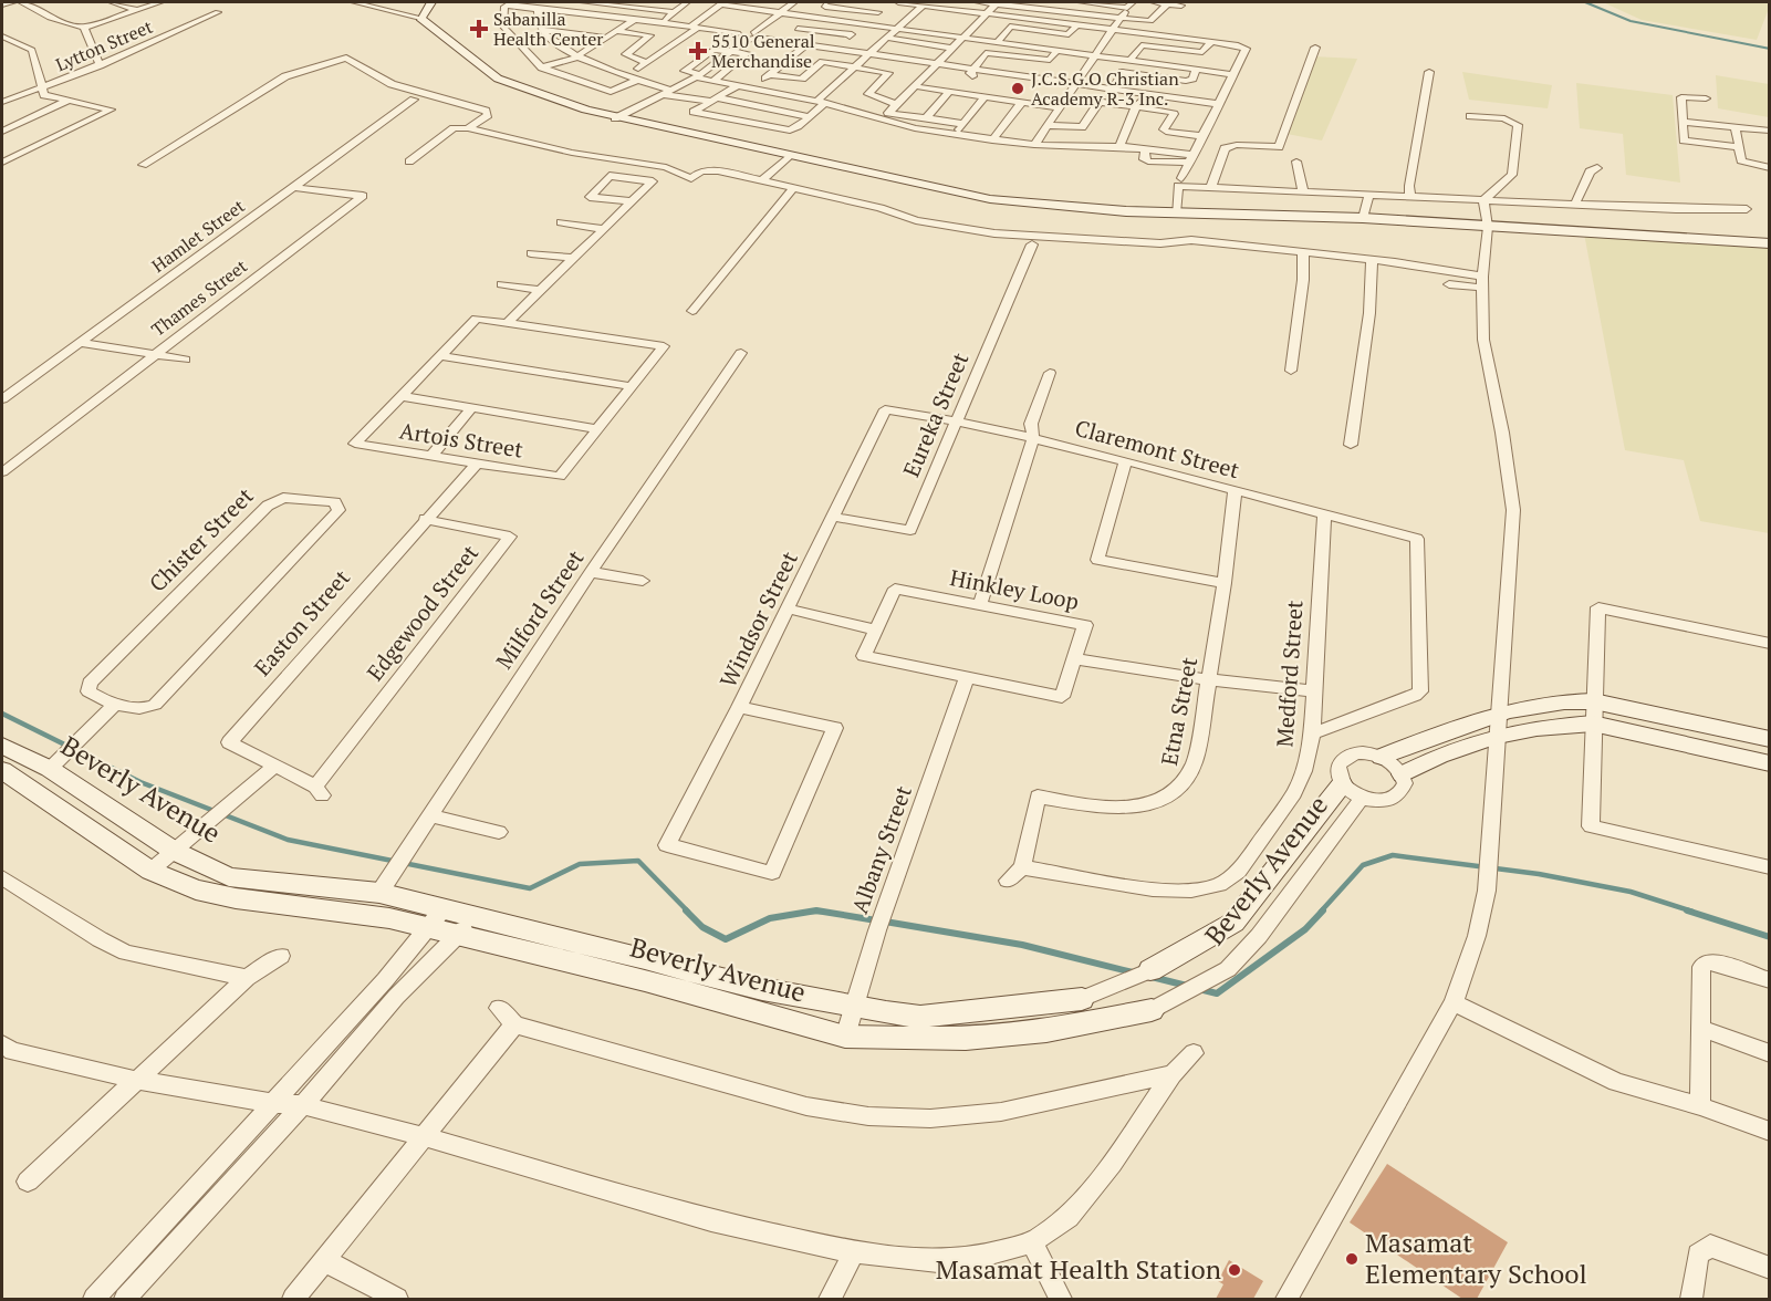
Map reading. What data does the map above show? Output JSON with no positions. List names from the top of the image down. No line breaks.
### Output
{"streets":{"street":["Lytton Street","Hamlet Street","Thames Street","Eureka Street","Artois Street","Claremont Street","Chister Street","Hinkley Loop","Milford Street","Edgewood Street","Windsor Street","Easton Street","Medford Street","Etna Street","Beverly Avenue","Albany Street"]},"crossings":[["Hamlet Street","Thames Street"],["Eureka Street","Claremont Street"],["Eureka Street","Windsor Street"],["Artois Street","Easton Street"],["Claremont Street","Windsor Street"],["Claremont Street","Medford Street"],["Claremont Street","Etna Street"],["Hinkley Loop","Albany Street"],["Milford Street","Beverly Avenue"],["Edgewood Street","Easton Street"],["Medford Street","Etna Street"],["Beverly Avenue","Albany Street"]],"places":{"health":["Sabanilla Health Center","5510 General Merchandise"],"other":["J.C.S.G.O Christian Academy R-3 Inc.","Masamat Elementary School","Masamat Health Station"]}}
